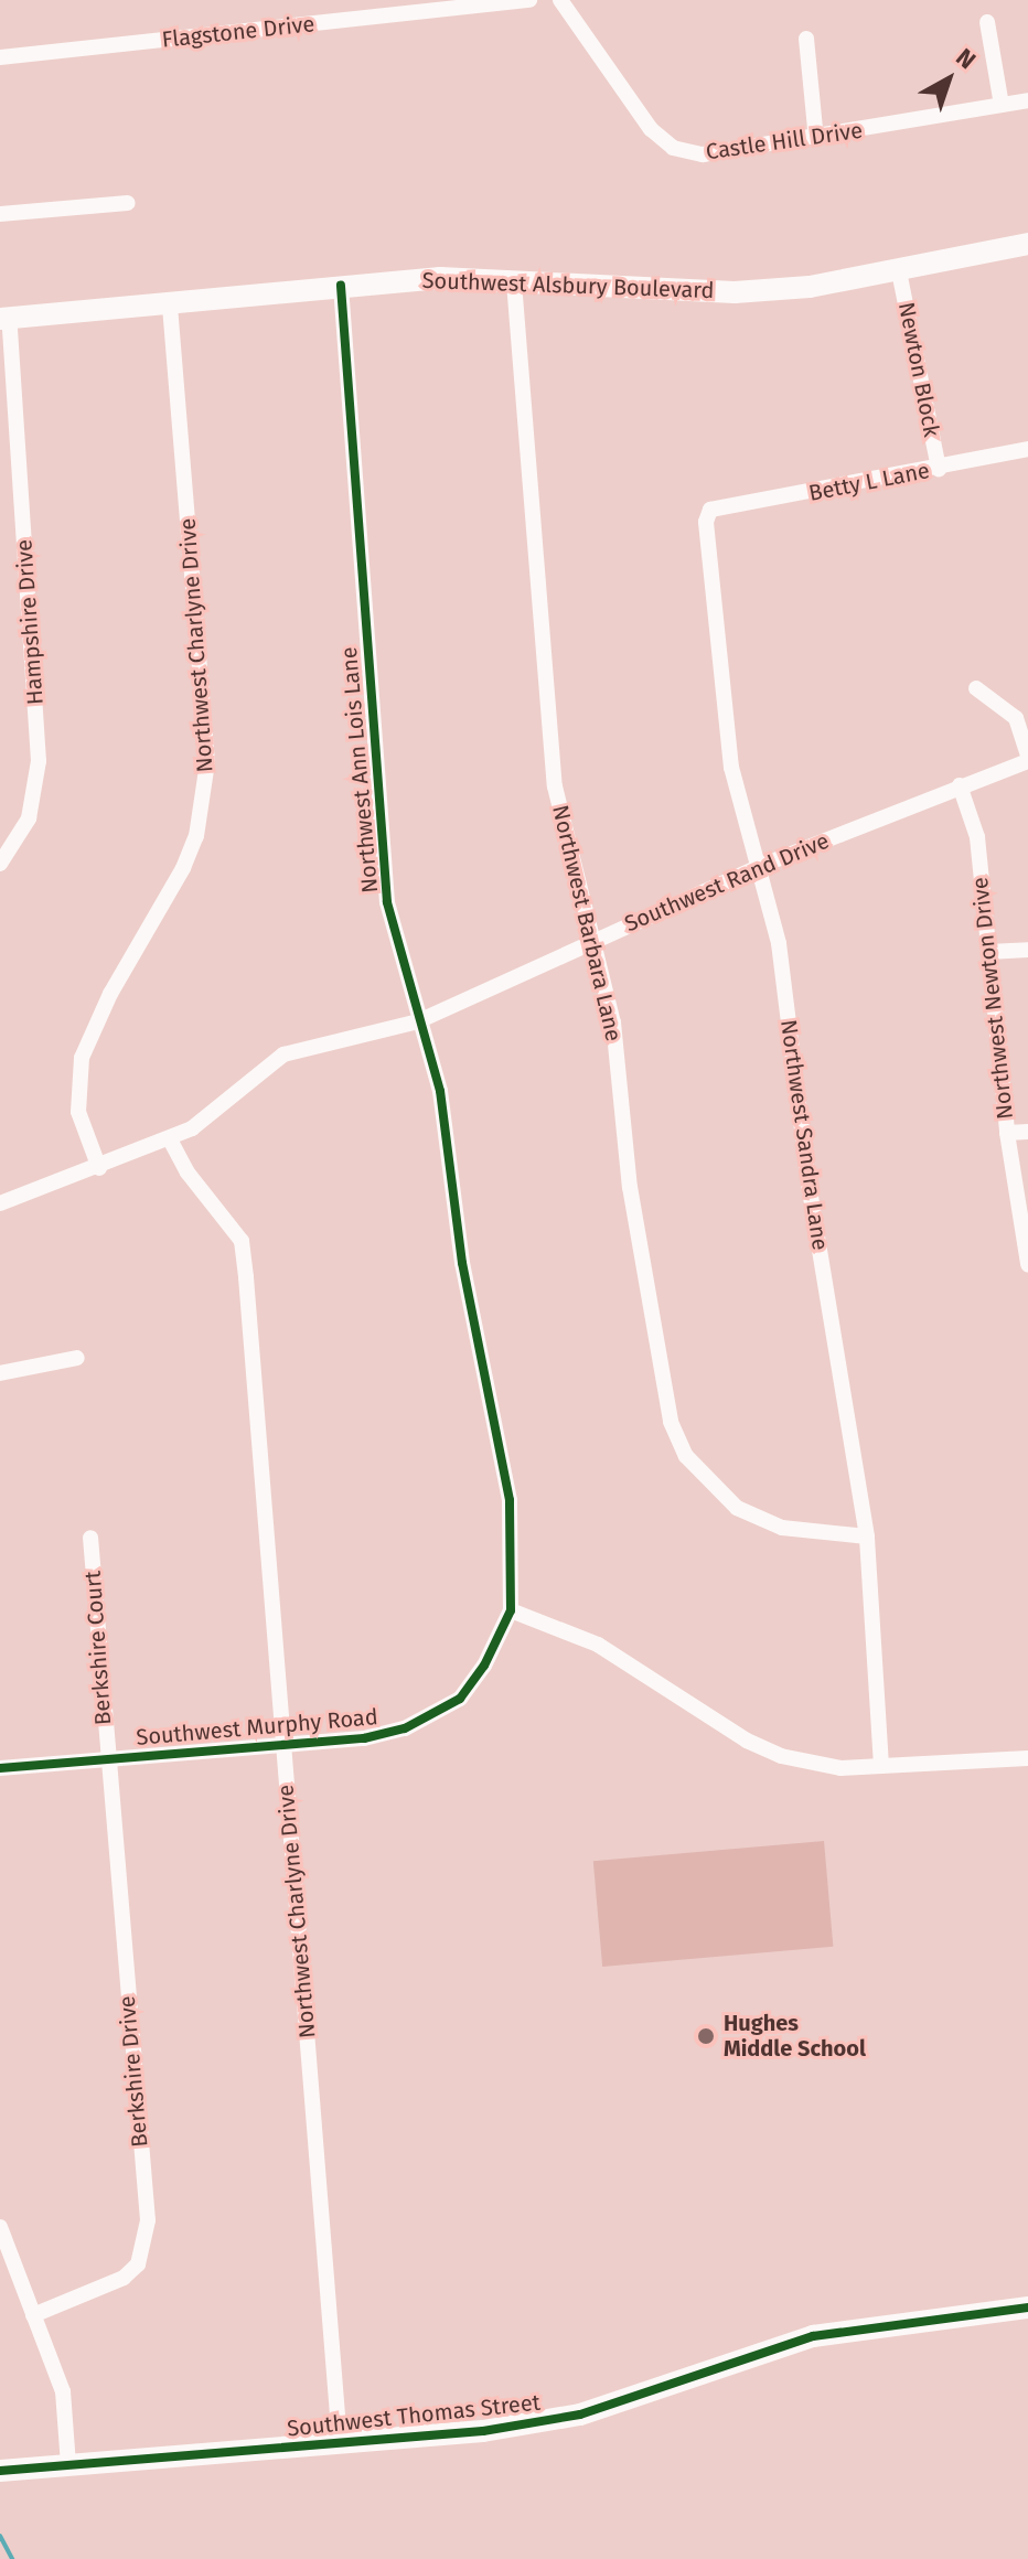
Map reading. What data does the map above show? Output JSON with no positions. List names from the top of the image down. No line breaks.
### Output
{"streets":{"street":["Flagstone Drive","Castle Hill Drive","Southwest Alsbury Boulevard","Newton Block","Betty L Lane","Hampshire Drive","Northwest Charlyne Drive","Northwest Ann Lois Lane","Southwest Rand Drive","Northwest Barbara Lane","Northwest Newton Drive","Northwest Sandra Lane","Berkshire Court","Southwest Murphy Road","Berkshire Drive","Southwest Thomas Street"]},"crossings":[["Southwest Alsbury Boulevard","Newton Block"],["Southwest Alsbury Boulevard","Hampshire Drive"],["Southwest Alsbury Boulevard","Northwest Charlyne Drive"],["Southwest Alsbury Boulevard","Northwest Ann Lois Lane"],["Southwest Alsbury Boulevard","Northwest Barbara Lane"],["Newton Block","Betty L Lane"],["Betty L Lane","Northwest Sandra Lane"],["Northwest Charlyne Drive","Southwest Rand Drive"],["Northwest Charlyne Drive","Southwest Murphy Road"],["Northwest Charlyne Drive","Southwest Thomas Street"],["Northwest Ann Lois Lane","Southwest Rand Drive"],["Northwest Ann Lois Lane","Southwest Murphy Road"],["Southwest Rand Drive","Northwest Barbara Lane"],["Southwest Rand Drive","Northwest Newton Drive"],["Southwest Rand Drive","Northwest Sandra Lane"],["Northwest Barbara Lane","Northwest Sandra Lane"],["Berkshire Court","Southwest Murphy Road"],["Berkshire Court","Berkshire Drive"],["Southwest Murphy Road","Berkshire Drive"]],"places":["Hughes Middle School"],"north":"top right"}
